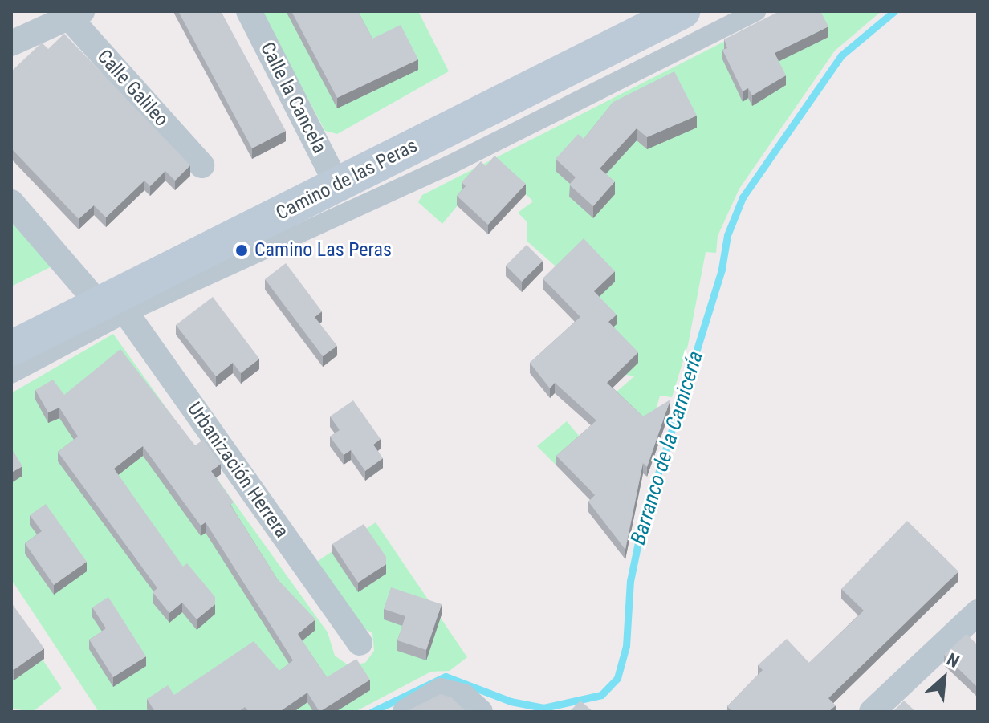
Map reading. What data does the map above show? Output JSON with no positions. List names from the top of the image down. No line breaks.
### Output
{"streets":{"main road":["Camino de las Peras"],"street":["Calle Galileo","Calle la Cancela","Urbanización Herrera"]},"crossings":[["Calle la Cancela","Camino de las Peras"],["Camino de las Peras","Urbanización Herrera"]],"water":["Barranco de la Carnicería"],"places":["Camino Las Peras"],"north":"top right"}
